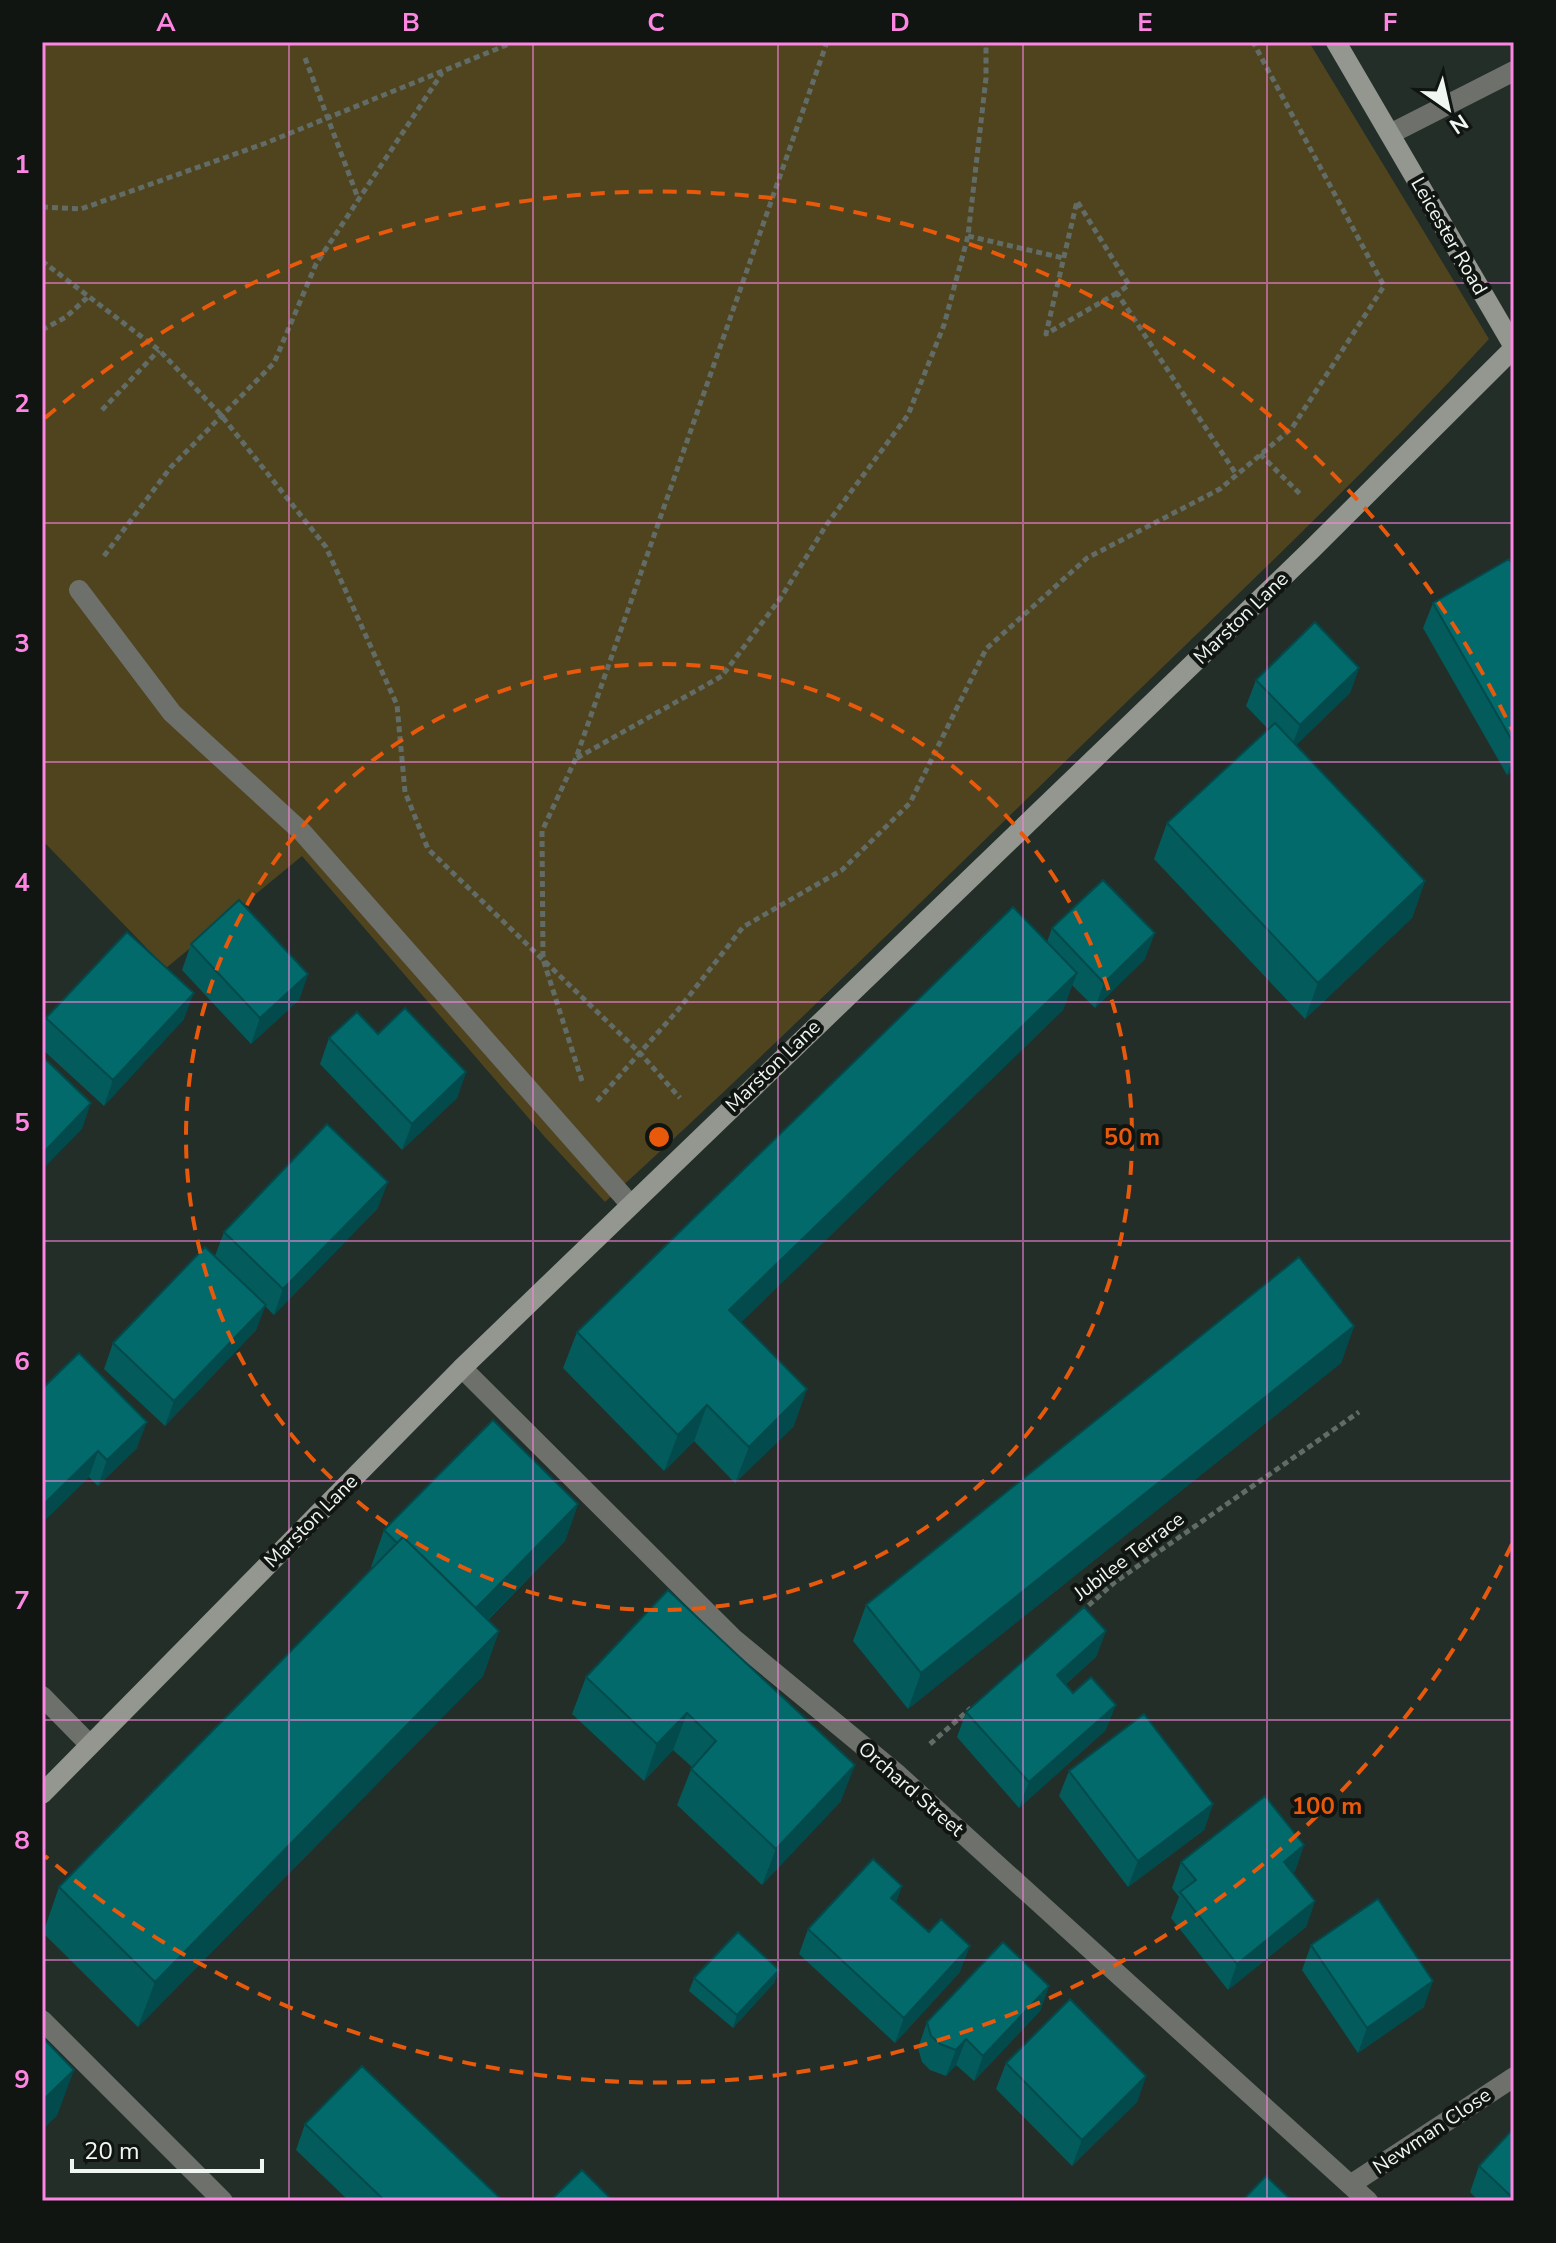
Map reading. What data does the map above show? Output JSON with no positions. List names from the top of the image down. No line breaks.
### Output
{"streets":{"street":["Leicester Road","Marston Lane","Orchard Street","Newman Close"],"path":["Jubilee Terrace"]},"crossings":[["Leicester Road","Marston Lane"],["Marston Lane","Orchard Street"],["Orchard Street","Newman Close"]],"scale_bar":"20 m","north":"bottom right","grid":{"columns":["A","B","C","D","E","F"],"rows":["1","2","3","4","5","6","7","8","9"]},"rings":["50 m","100 m"]}
